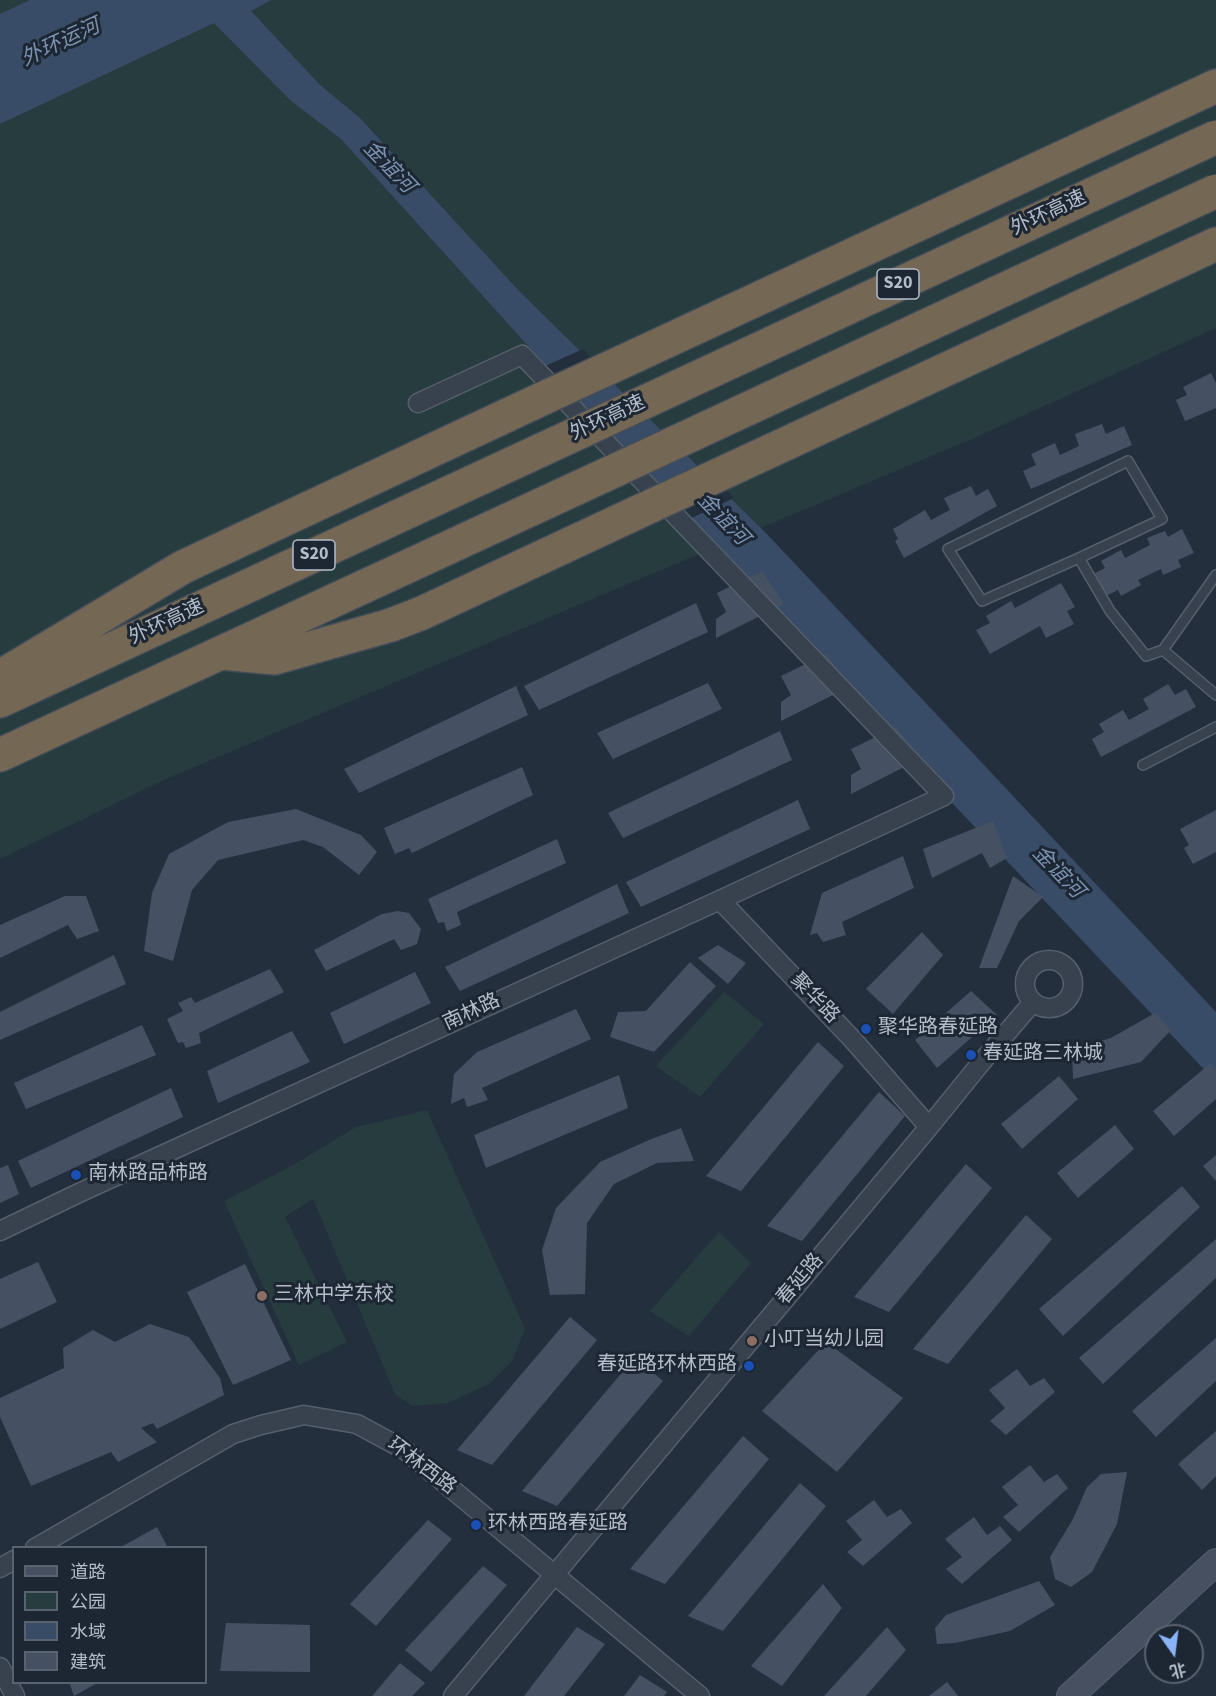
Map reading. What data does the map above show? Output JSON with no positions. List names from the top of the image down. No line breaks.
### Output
{"streets":{"highway":["外环高速","S20"],"street":["聚华路","南林路","春延路","环林西路"]},"crossings":[["聚华路","南林路"],["聚华路","春延路"],["春延路","环林西路"]],"water":["外环运河","金谊河"],"places":["聚华路春延路","春延路三林城","南林路品柿路","三林中学东校","小叮当幼儿园","春延路环林西路","环林西路春延路"],"legend":["道路","公园","水域","建筑"],"north":"bottom"}
